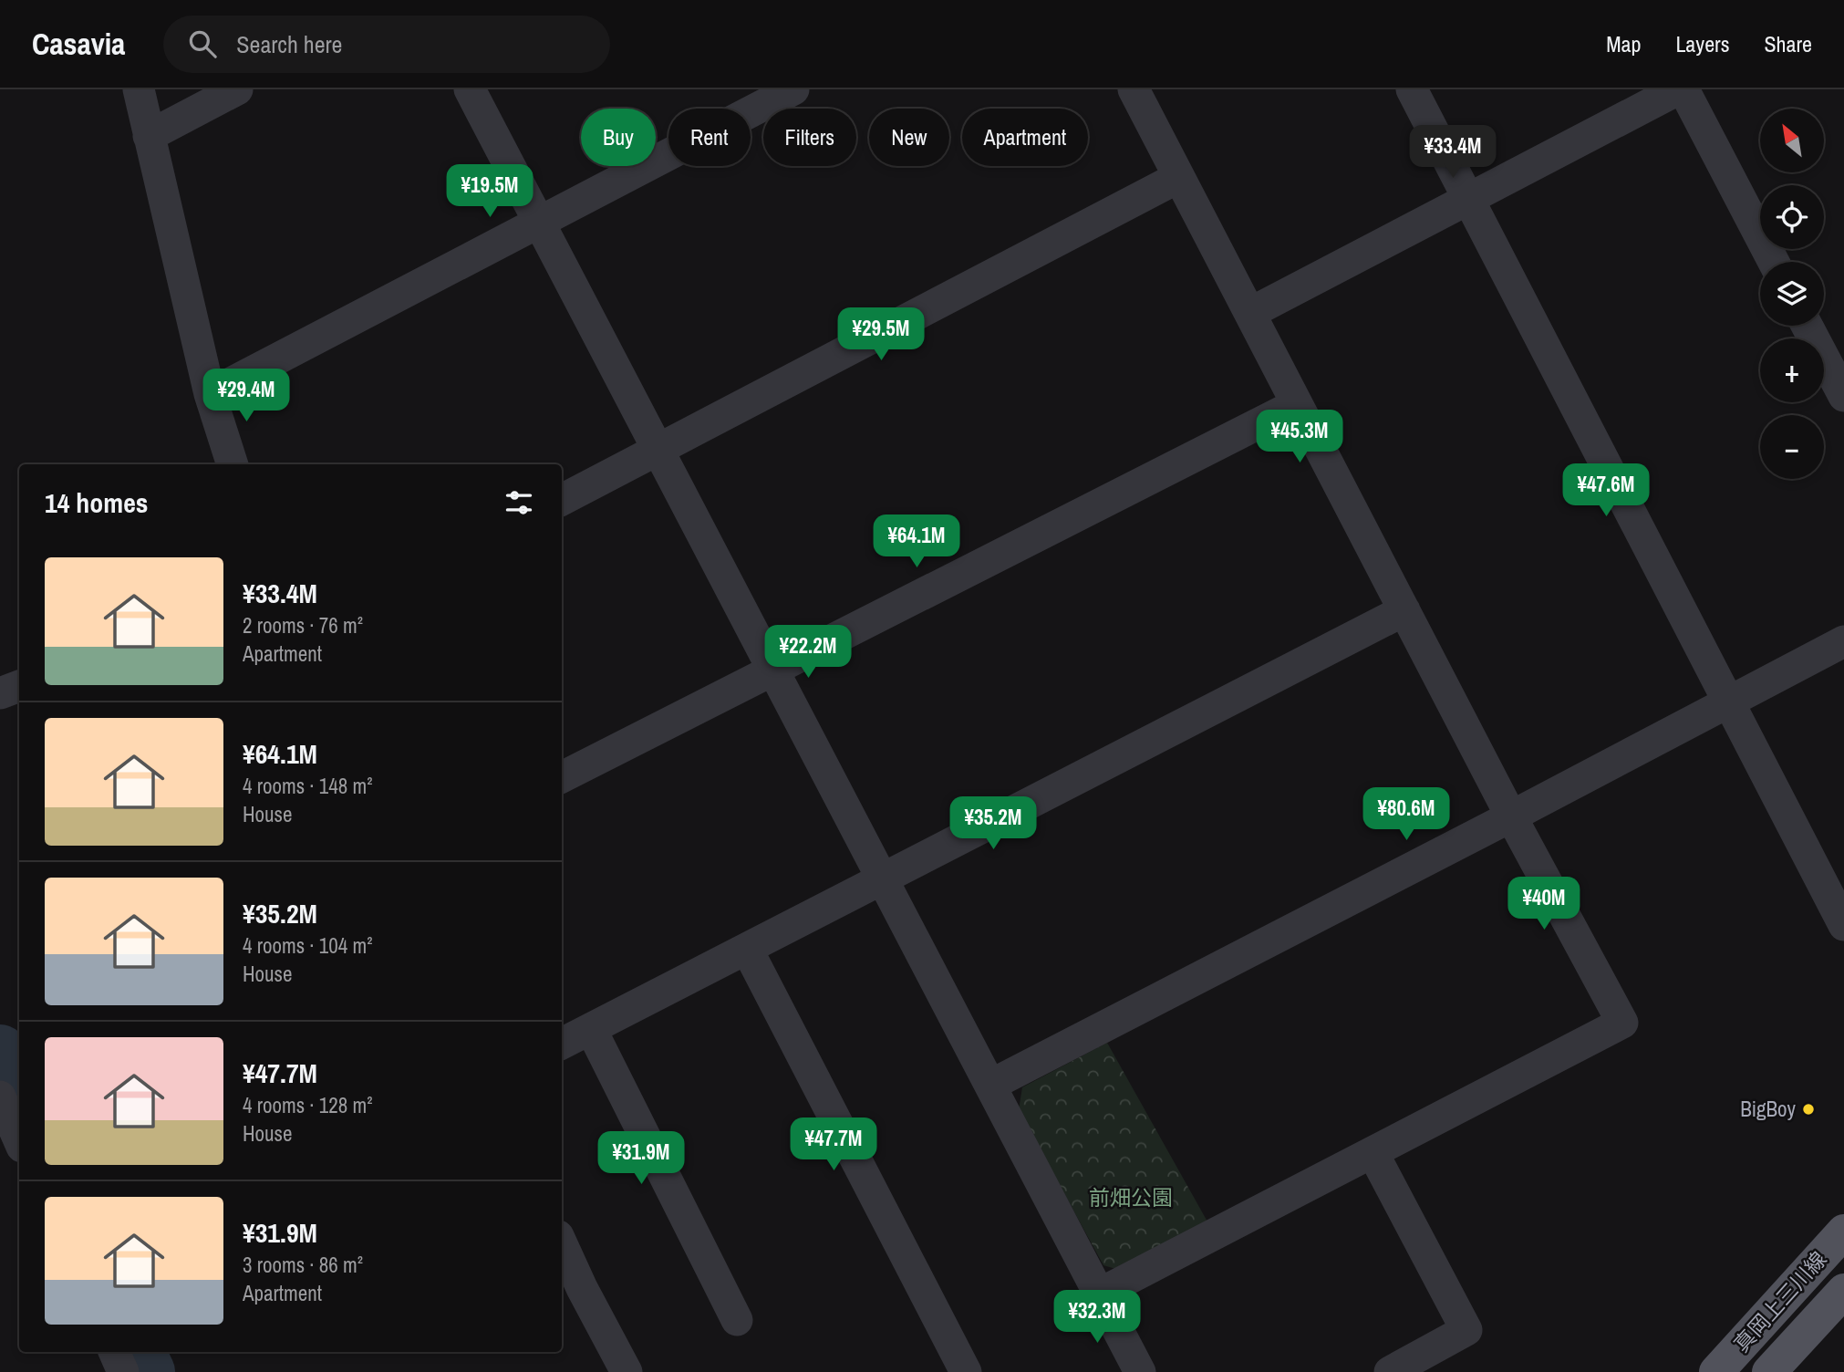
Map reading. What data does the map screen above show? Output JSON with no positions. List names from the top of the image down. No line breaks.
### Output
{"streets":{"main road":["真岡上三川線"]},"parks":["前畑公園"],"places":["BigBoy"],"north":"top left","page":{"header":"Casavia","search":"Search here","nav":["Map","Layers","Share"],"map_buttons":["+","−"],"chip":["Buy","Rent","Filters","New","Apartment"],"price":["¥33.4M","¥19.5M","¥29.5M","¥29.4M","¥45.3M","¥47.6M","¥64.1M","¥22.2M","¥80.6M","¥35.2M","¥40M","¥47.7M","¥31.9M","¥32.3M"],"heading":"14 homes","list":[{"name":"¥33.4M","note":"2 rooms · 76 m² · Apartment"},{"name":"¥64.1M","note":"4 rooms · 148 m² · House"},{"name":"¥35.2M","note":"4 rooms · 104 m² · House"},{"name":"¥47.7M","note":"4 rooms · 128 m² · House"},{"name":"¥31.9M","note":"3 rooms · 86 m² · Apartment"}]}}
